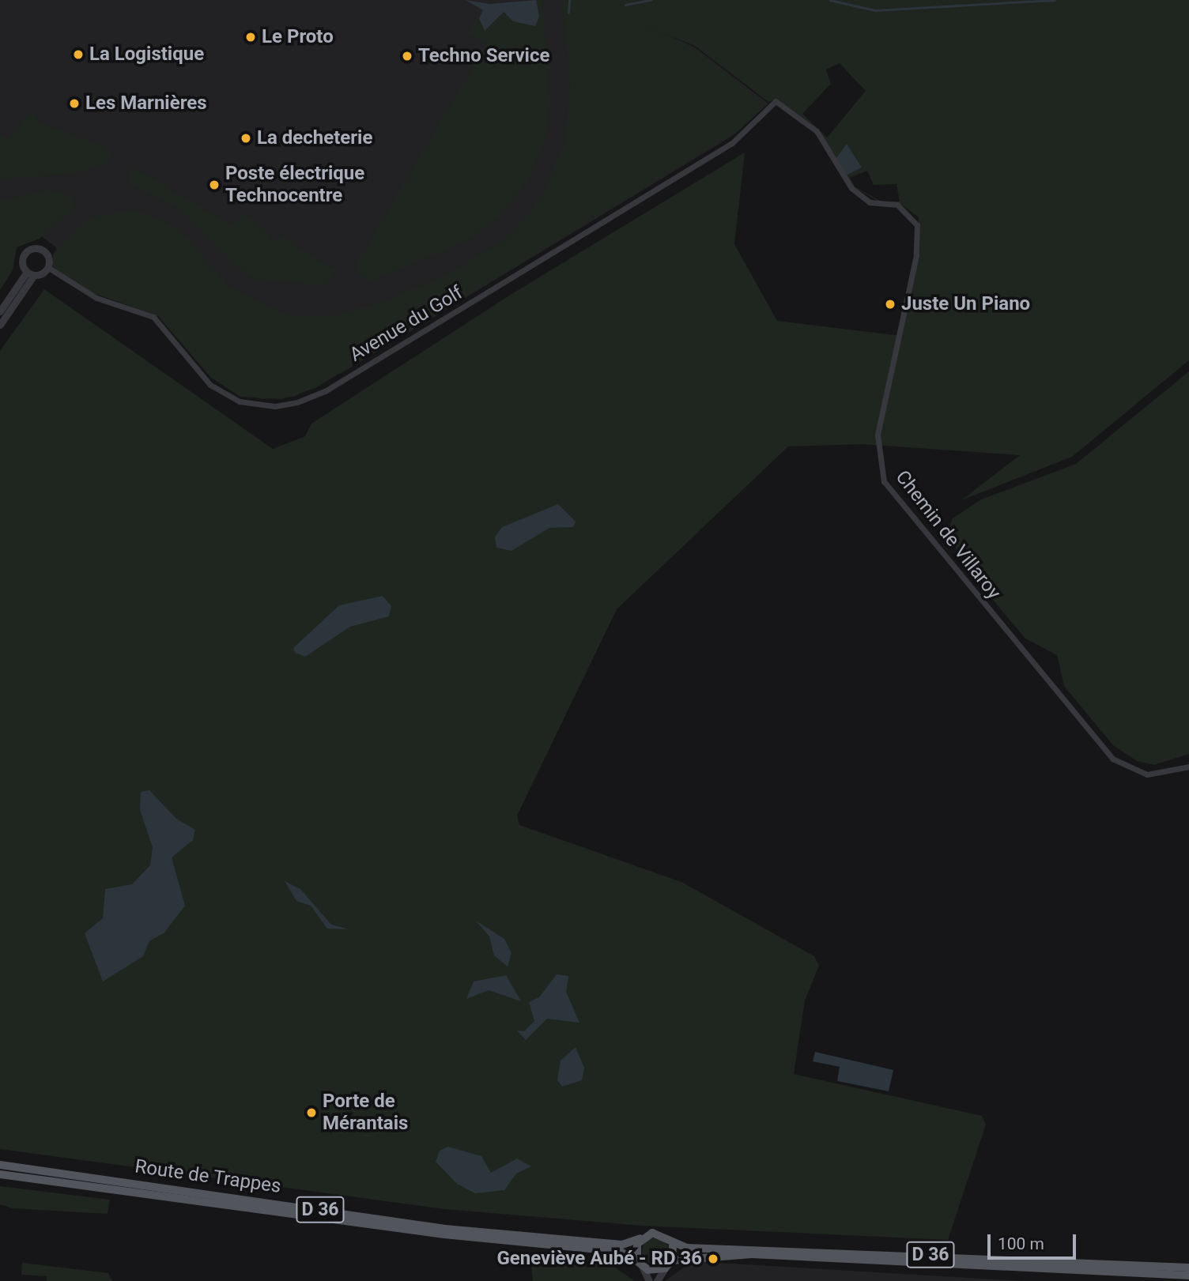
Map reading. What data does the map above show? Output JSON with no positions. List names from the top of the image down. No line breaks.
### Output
{"streets":{"main road":["Route de Trappes","D 36"],"street":["Avenue du Golf","Chemin de Villaroy"]},"crossings":[["Avenue du Golf","Chemin de Villaroy"],["Route de Trappes","D 36"]],"places":["Le Proto","La Logistique","Techno Service","Les Marnières","La decheterie","Poste électrique Technocentre","Juste Un Piano","Porte de Mérantais","Geneviève Aubé - RD 36"],"scale_bar":"100 m"}
